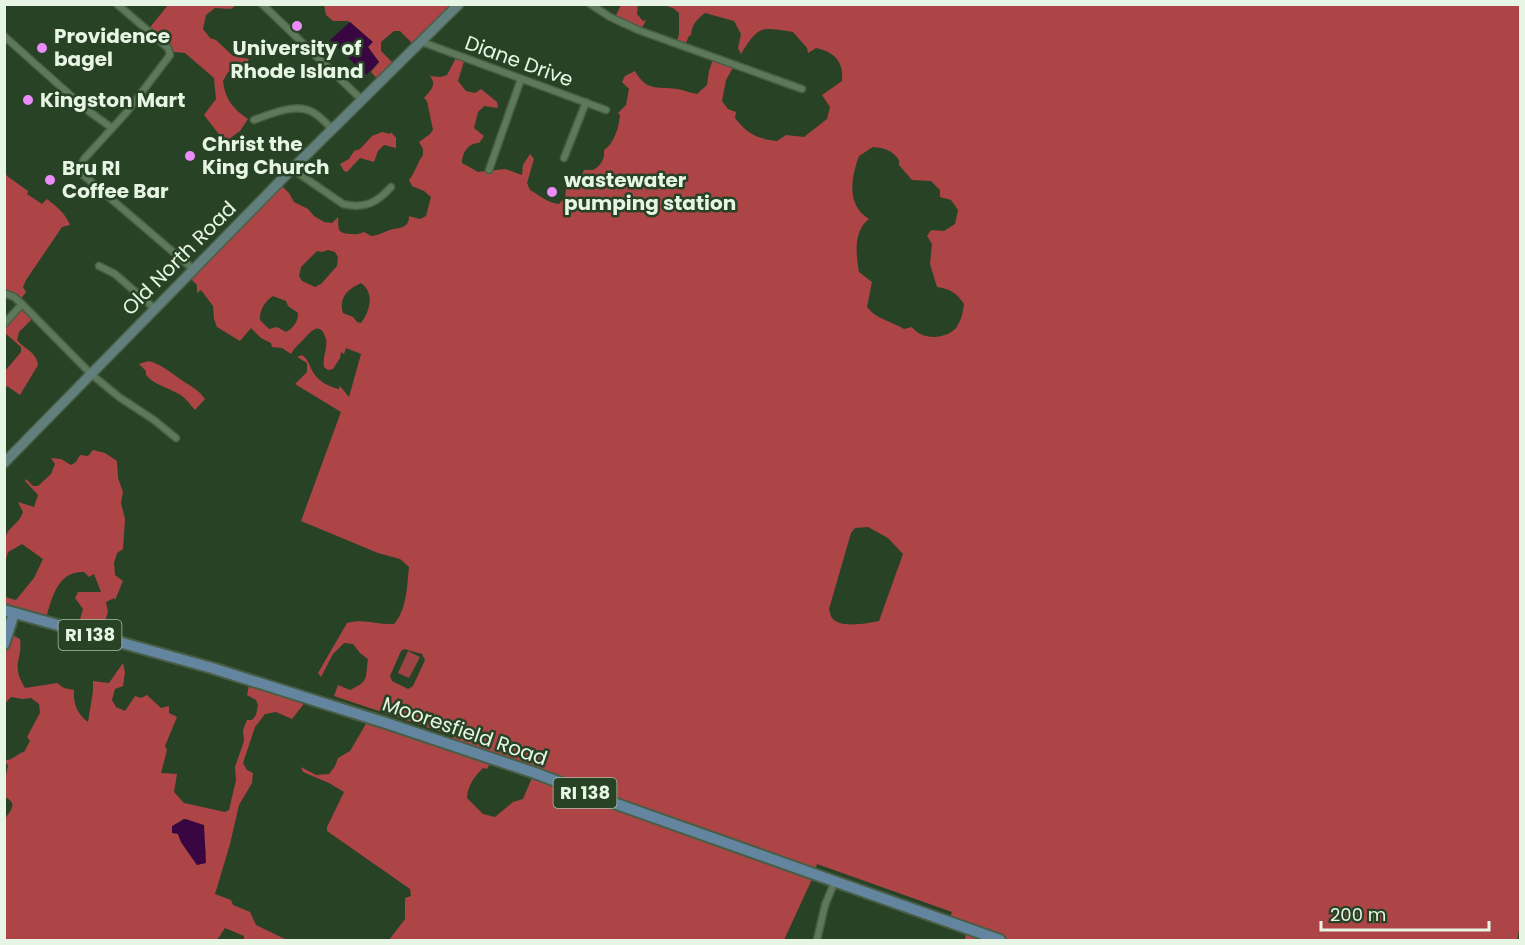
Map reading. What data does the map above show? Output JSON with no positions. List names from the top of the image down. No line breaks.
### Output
{"streets":{"main road":["RI 138","Mooresfield Road"],"street":["Diane Drive","Old North Road"]},"crossings":[["Diane Drive","Old North Road"]],"places":["University of Rhode Island","Providence bagel","Kingston Mart","Christ the King Church","Bru RI Coffee Bar","wastewater pumping station"],"scale_bar":"200 m"}
